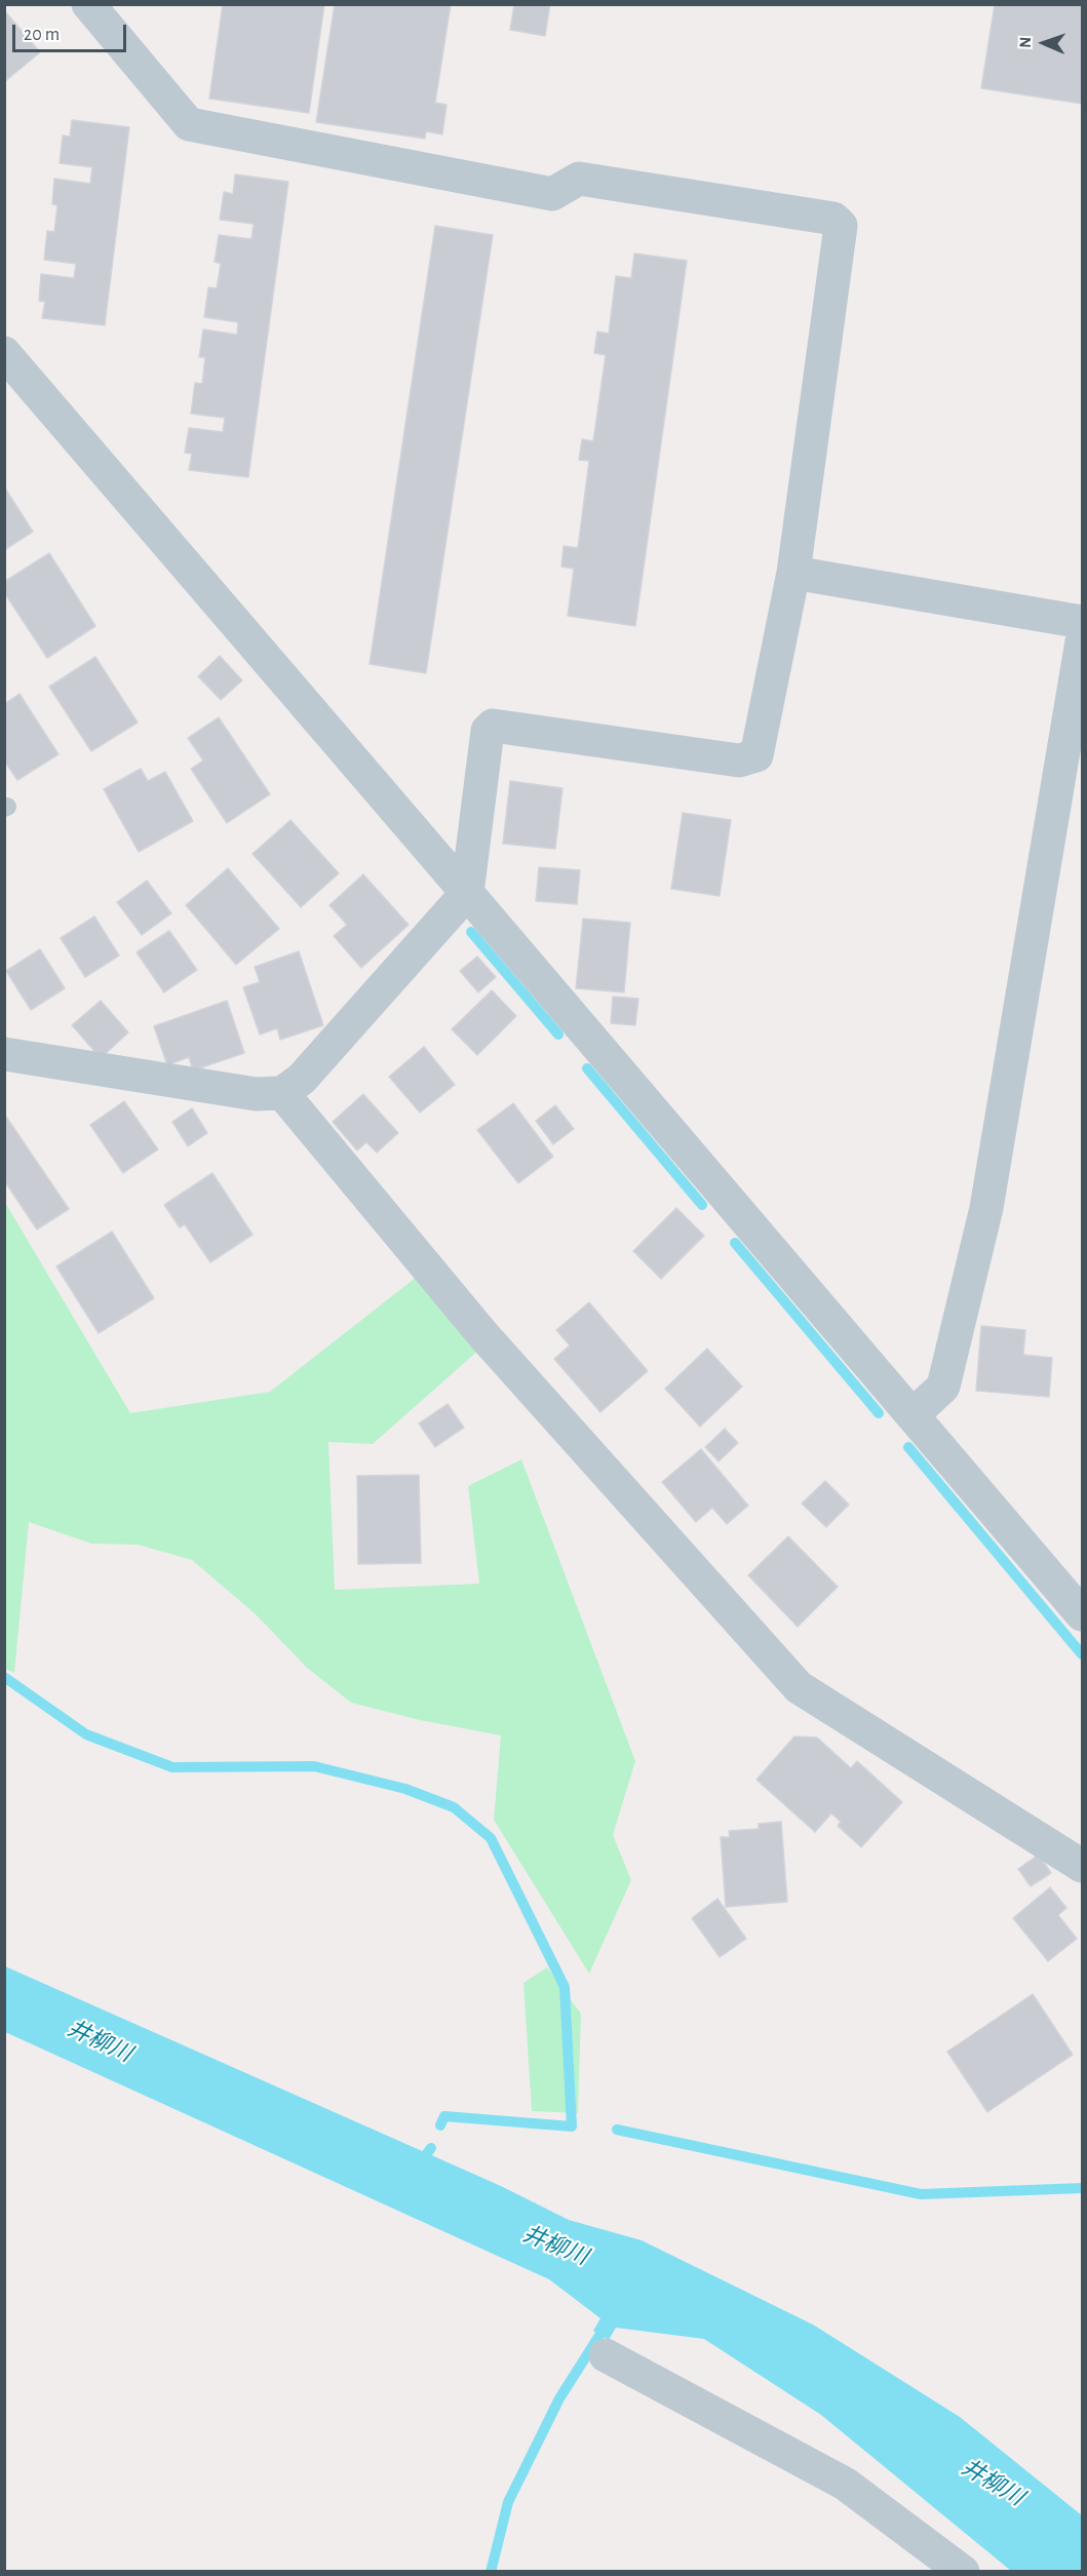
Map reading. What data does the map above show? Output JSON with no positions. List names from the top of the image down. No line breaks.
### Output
{"water":["井柳川"],"scale_bar":"20 m","north":"left"}
